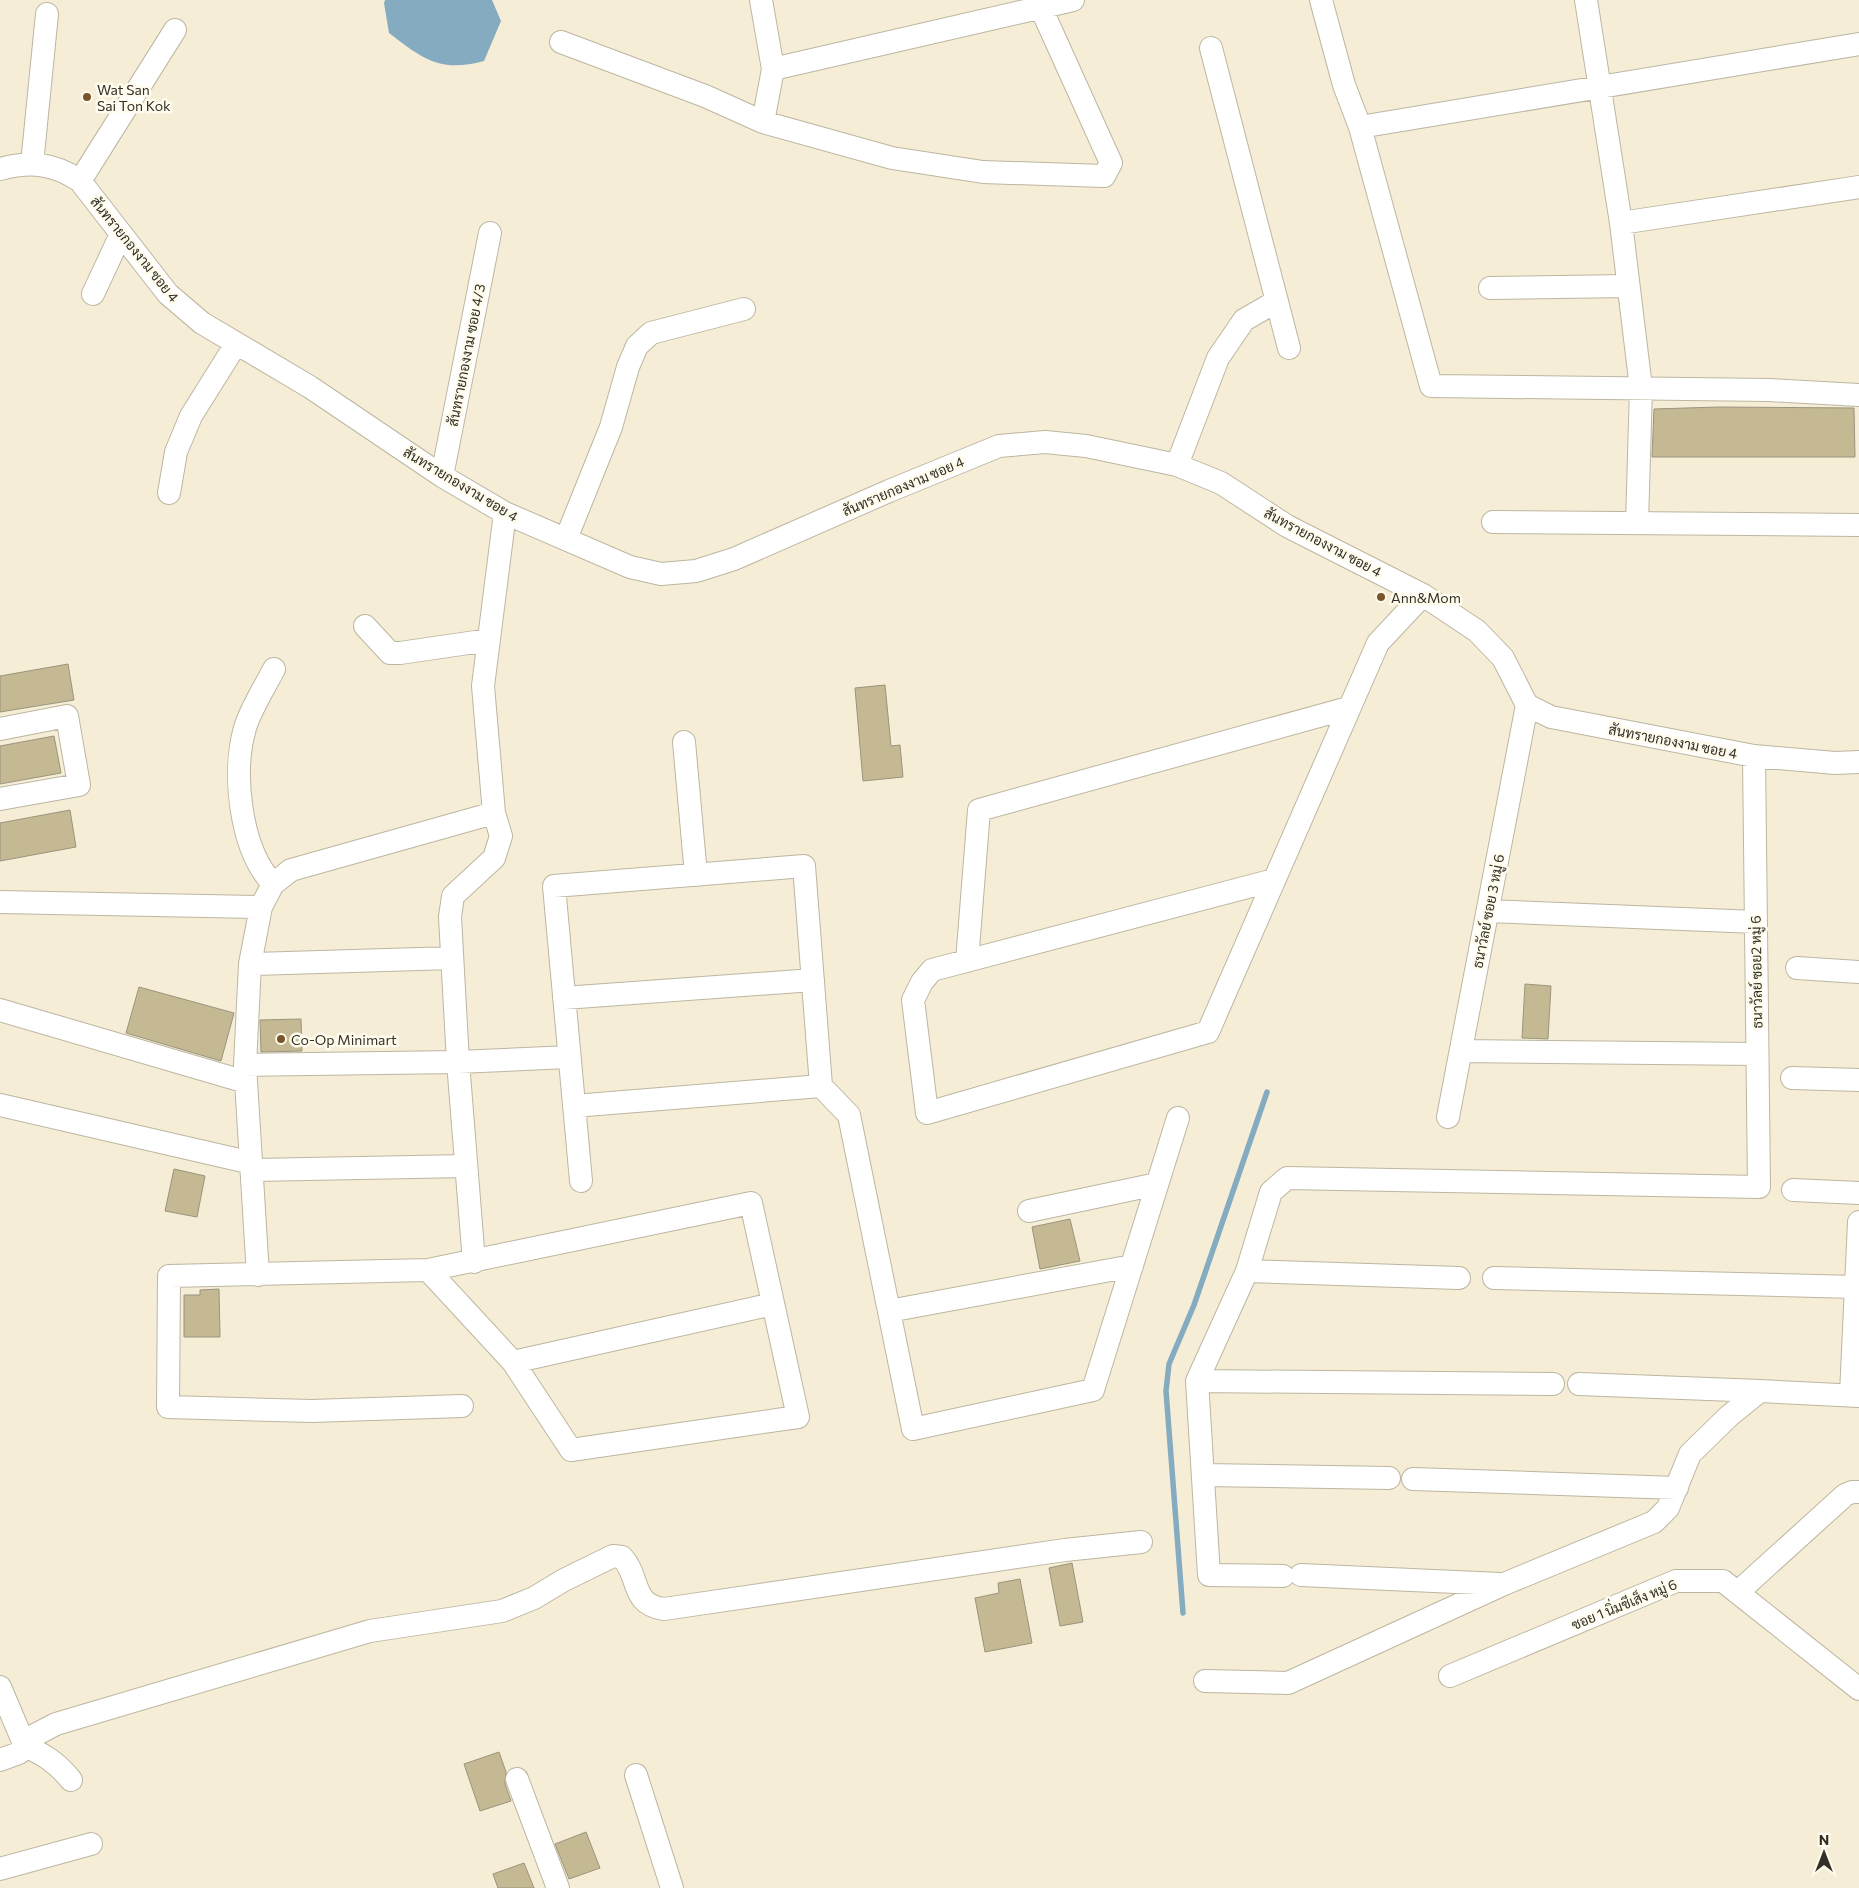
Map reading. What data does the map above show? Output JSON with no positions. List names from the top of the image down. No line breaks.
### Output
{"streets":{"street":["สันทรายกองงาม ซอย 4","สันทรายกองงาม ซอย 4/3","ธนาวัลย์ ซอย 3 หมู่ 6","ธนาวัลย์ ซอย2 หมู่ 6","ซอย 1 นิ่มซีเส็ง หมู่ 6"]},"crossings":[["สันทรายกองงาม ซอย 4","สันทรายกองงาม ซอย 4/3"],["สันทรายกองงาม ซอย 4","ธนาวัลย์ ซอย 3 หมู่ 6"],["สันทรายกองงาม ซอย 4","ธนาวัลย์ ซอย2 หมู่ 6"]],"places":["Wat San Sai Ton Kok","Ann&Mom","Co-Op Minimart"],"north":"top"}
